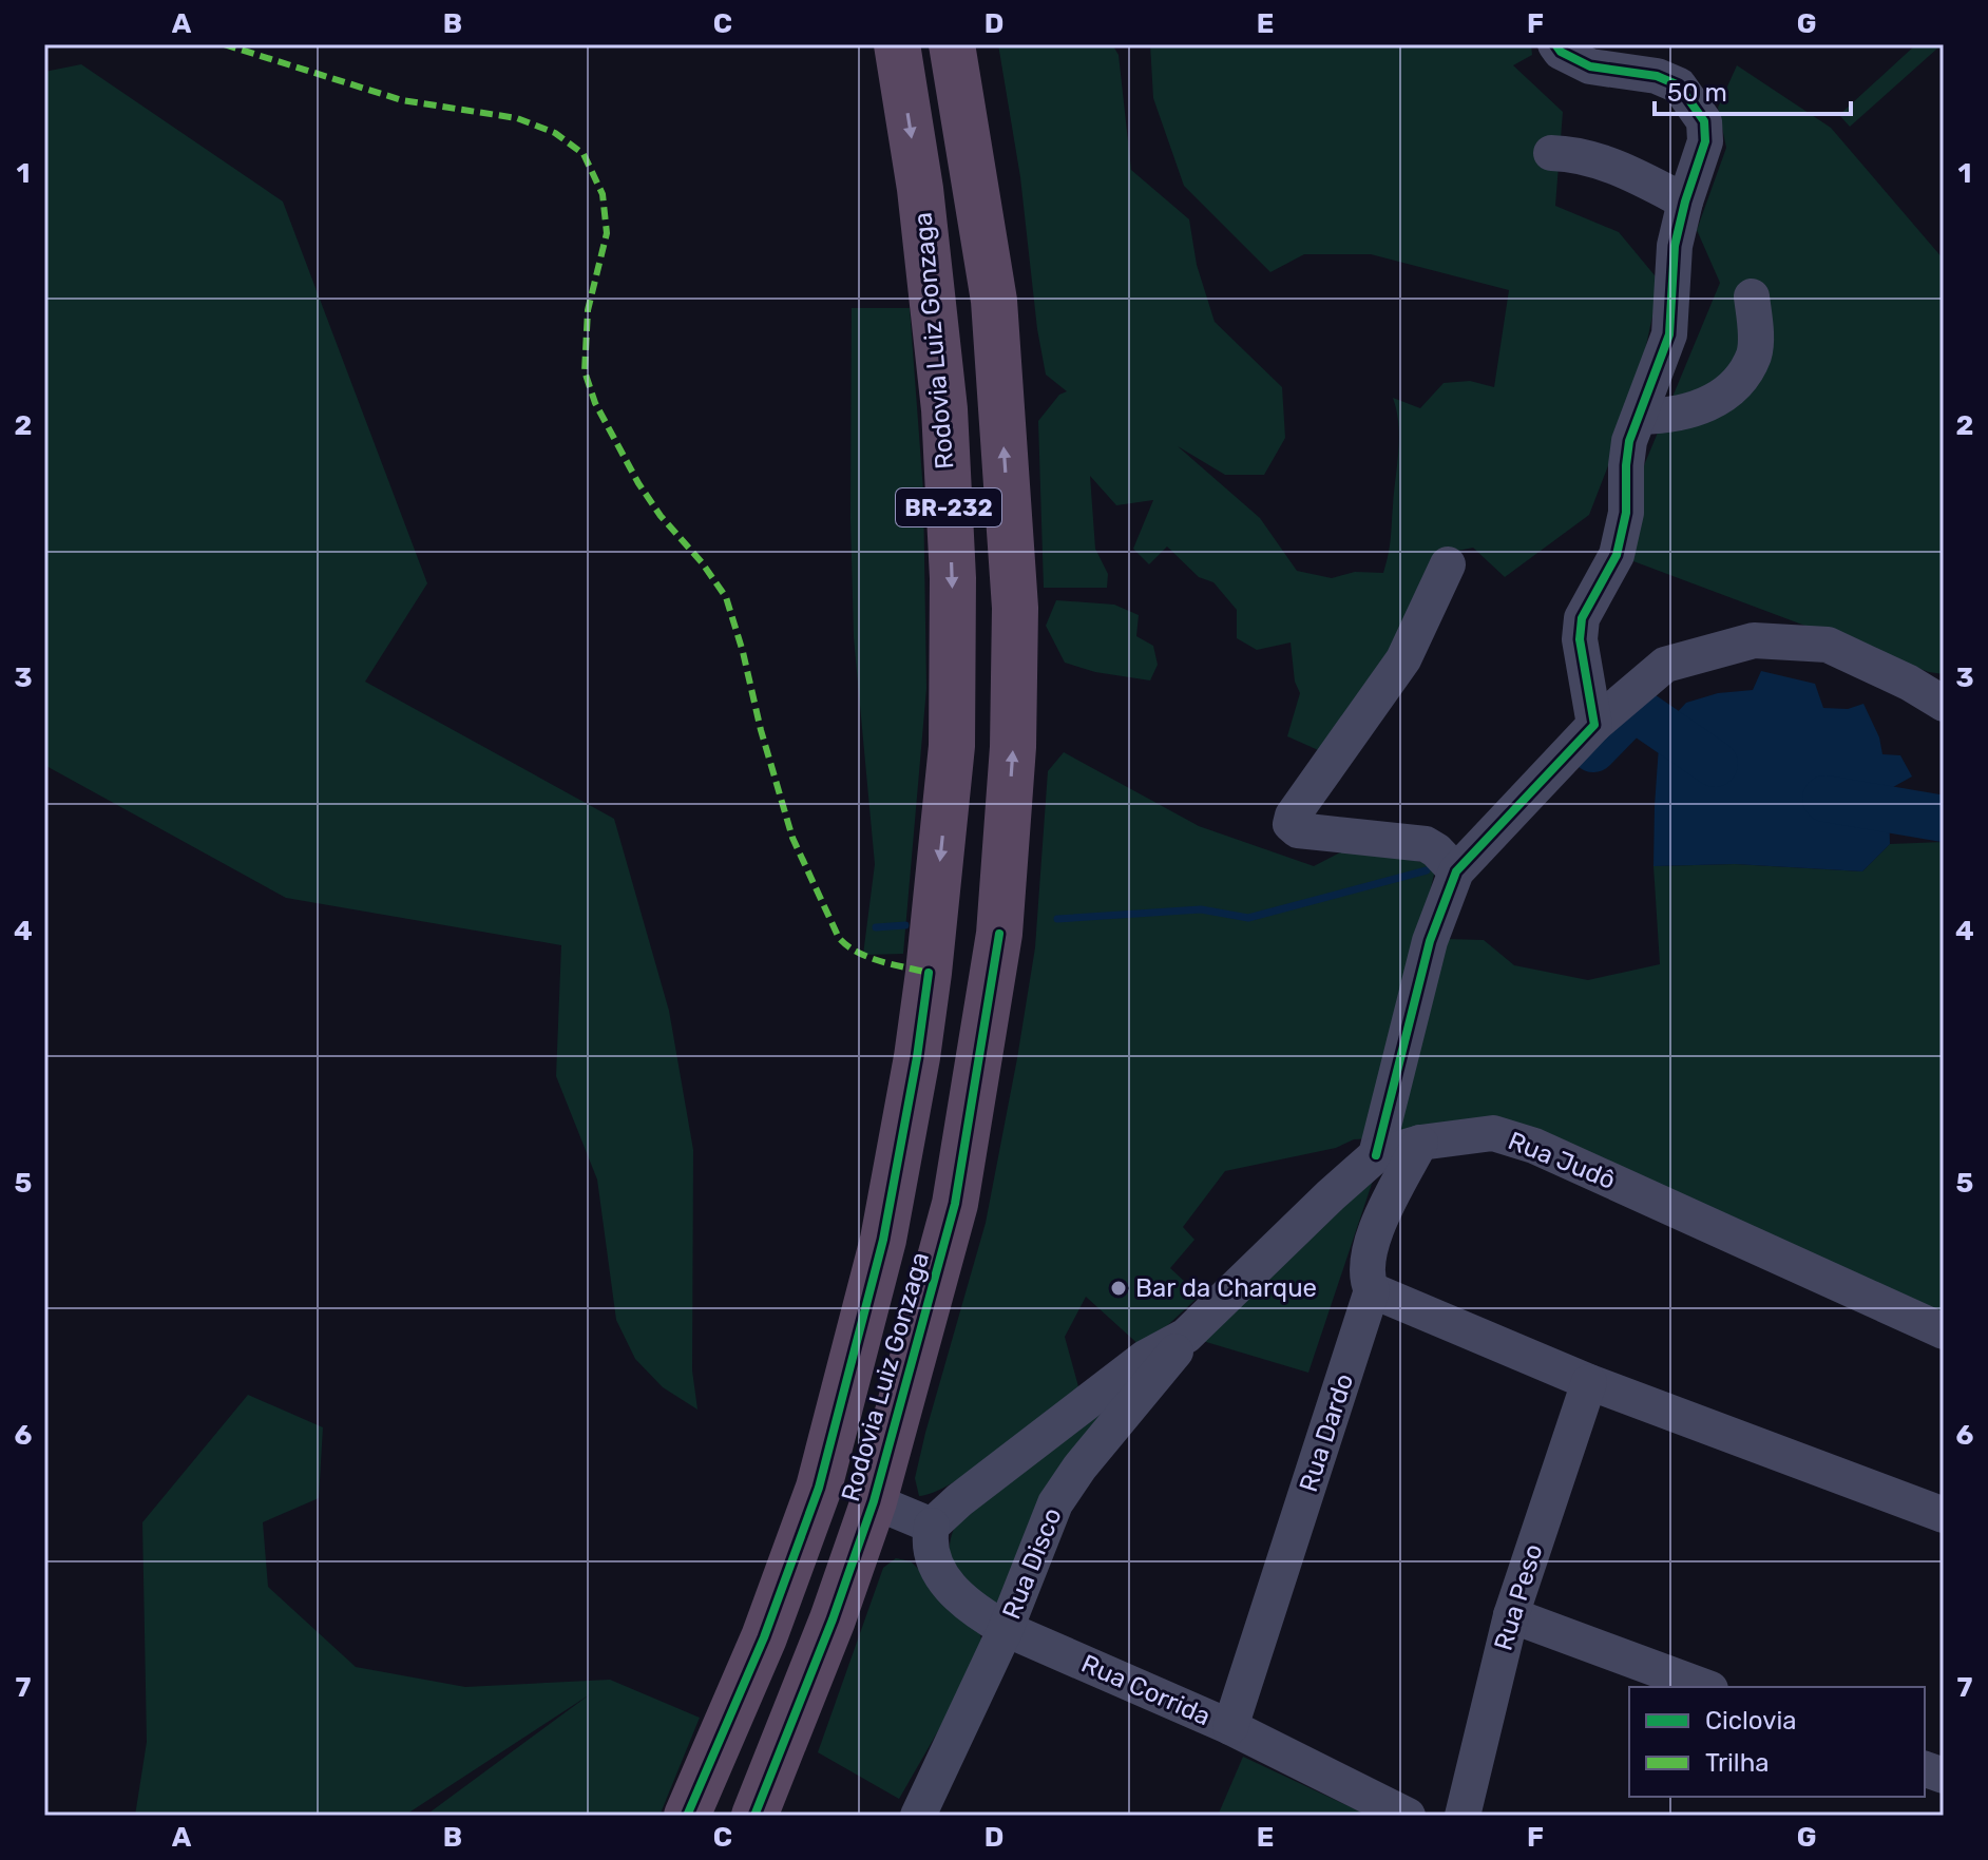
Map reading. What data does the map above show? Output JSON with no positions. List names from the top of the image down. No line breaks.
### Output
{"streets":{"highway":["Rodovia Luiz Gonzaga","BR-232"],"street":["Rua Judô","Rua Dardo","Rua Disco","Rua Peso","Rua Corrida"]},"crossings":[["Rua Judô","Rua Dardo"],["Rua Judô","Rua Disco"],["Rua Judô","Rua Corrida"],["Rua Dardo","Rua Corrida"],["Rua Disco","Rua Corrida"]],"places":["Bar da Charque"],"legend":["Ciclovia","Trilha"],"scale_bar":"50 m","grid":{"columns":["A","B","C","D","E","F","G"],"rows":["1","2","3","4","5","6","7"]}}
